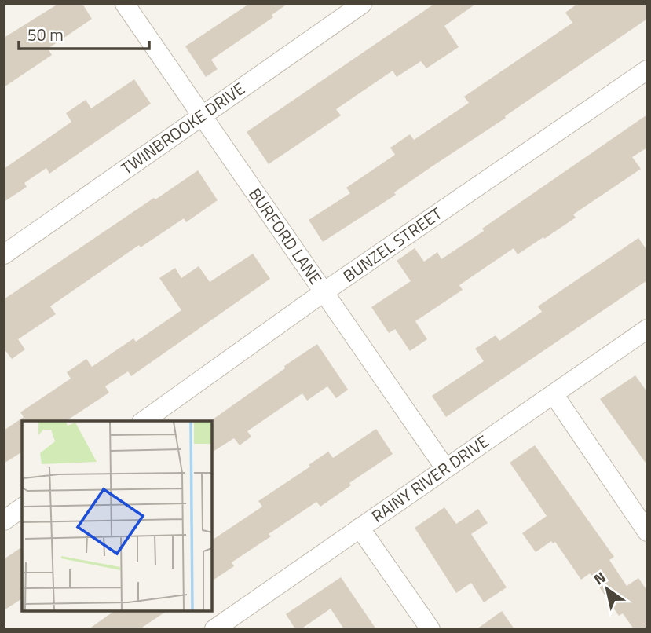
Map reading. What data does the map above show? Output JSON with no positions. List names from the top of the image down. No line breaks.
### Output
{"streets":{"street":["TWINBROOKE DRIVE","BURFORD LANE","BUNZEL STREET","RAINY RIVER DRIVE"]},"crossings":[["TWINBROOKE DRIVE","BURFORD LANE"],["BURFORD LANE","BUNZEL STREET"],["BURFORD LANE","RAINY RIVER DRIVE"]],"scale_bar":"50 m","north":"top left"}
